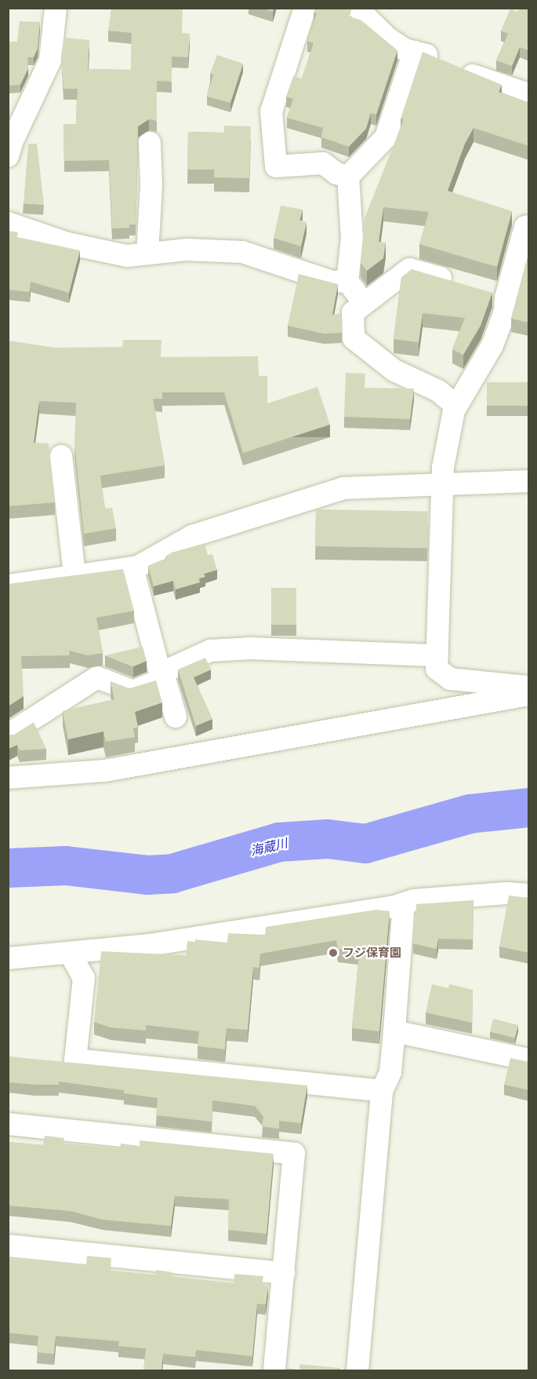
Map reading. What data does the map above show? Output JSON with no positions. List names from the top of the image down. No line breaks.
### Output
{"water":["海蔵川"],"places":["フジ保育園"]}
